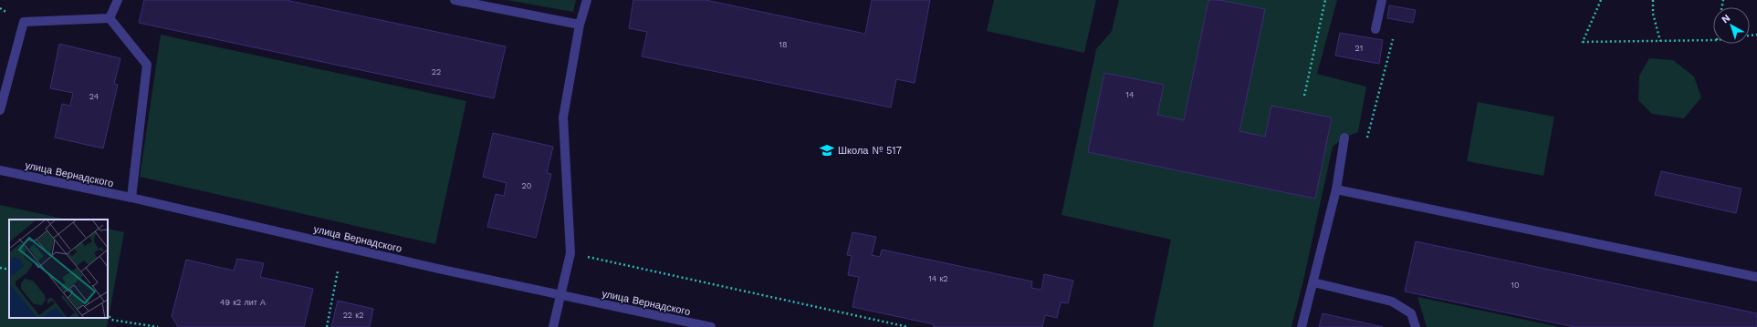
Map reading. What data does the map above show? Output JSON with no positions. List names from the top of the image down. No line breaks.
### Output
{"streets":{"street":["улица Вернадского"]},"places":{"school or university":["Школа № 517"]},"house_numbers":["18","21","22","14","24","20","14 к2","10","49 к2 лит А","22 к2"],"north":"top left"}
